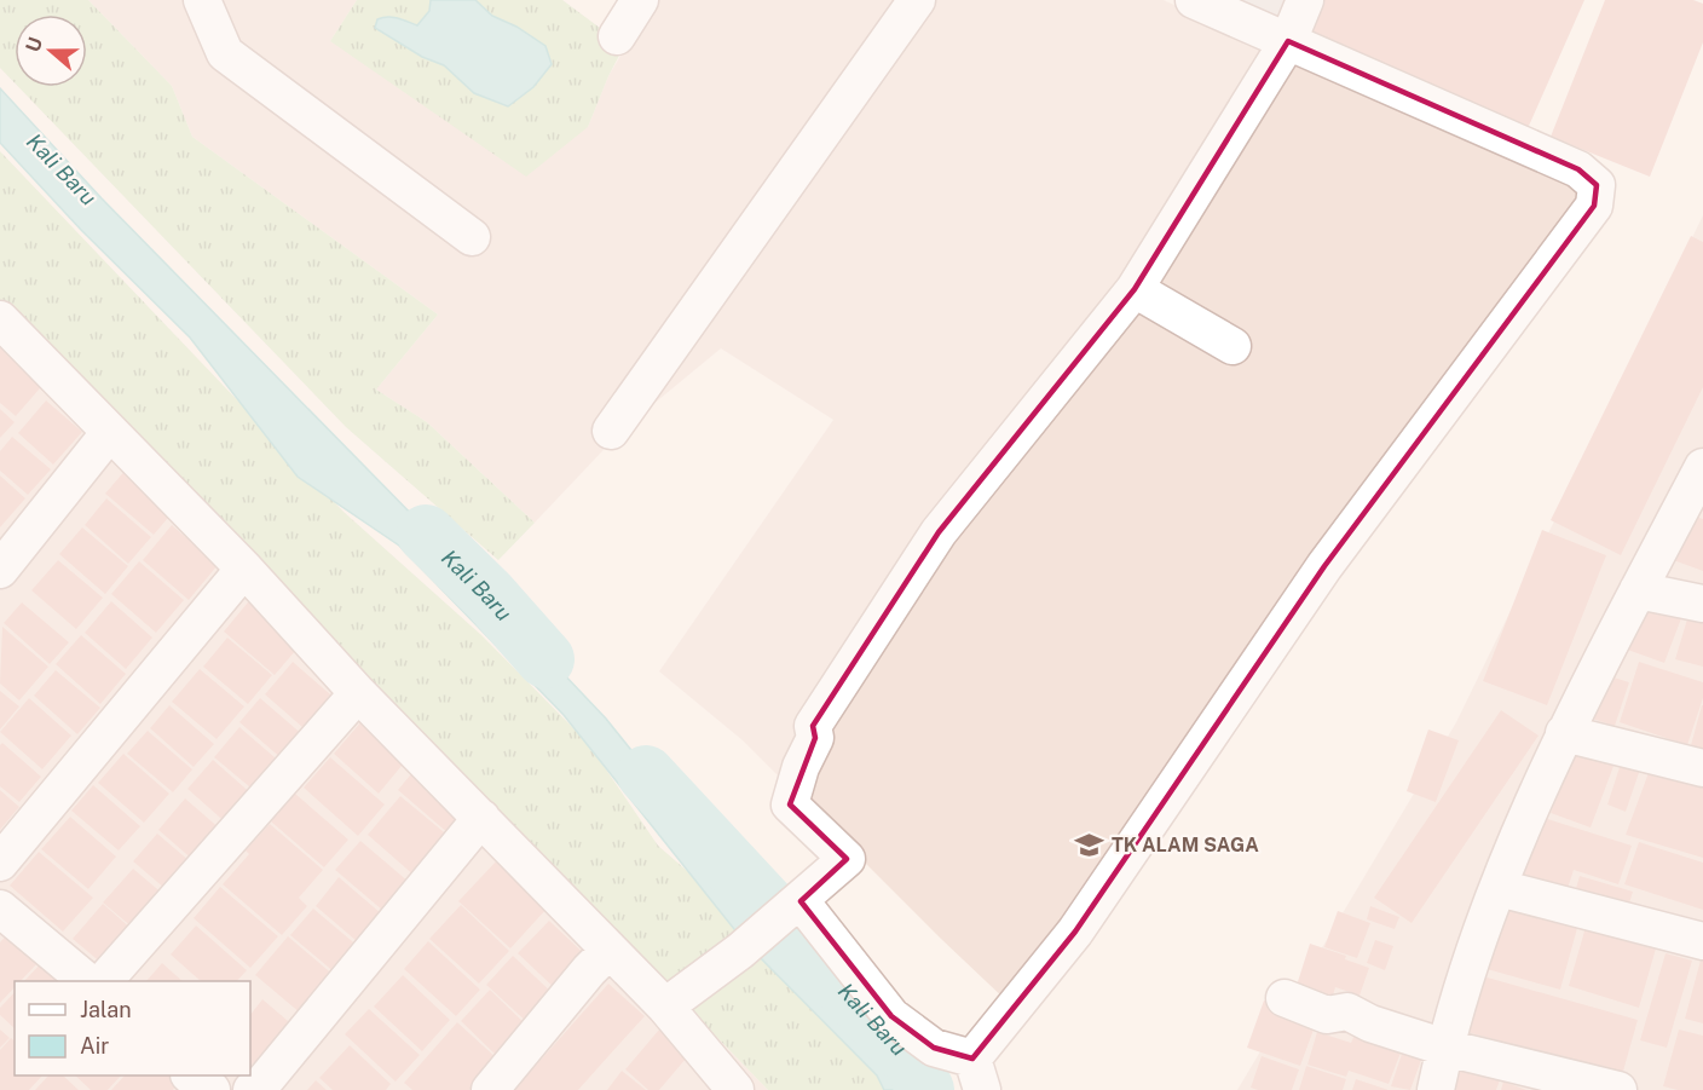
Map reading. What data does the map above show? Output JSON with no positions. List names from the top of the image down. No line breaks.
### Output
{"water":["Kali Baru"],"places":{"school or university":["TK ALAM SAGA"]},"legend":["Jalan","Air"],"north":"left"}
